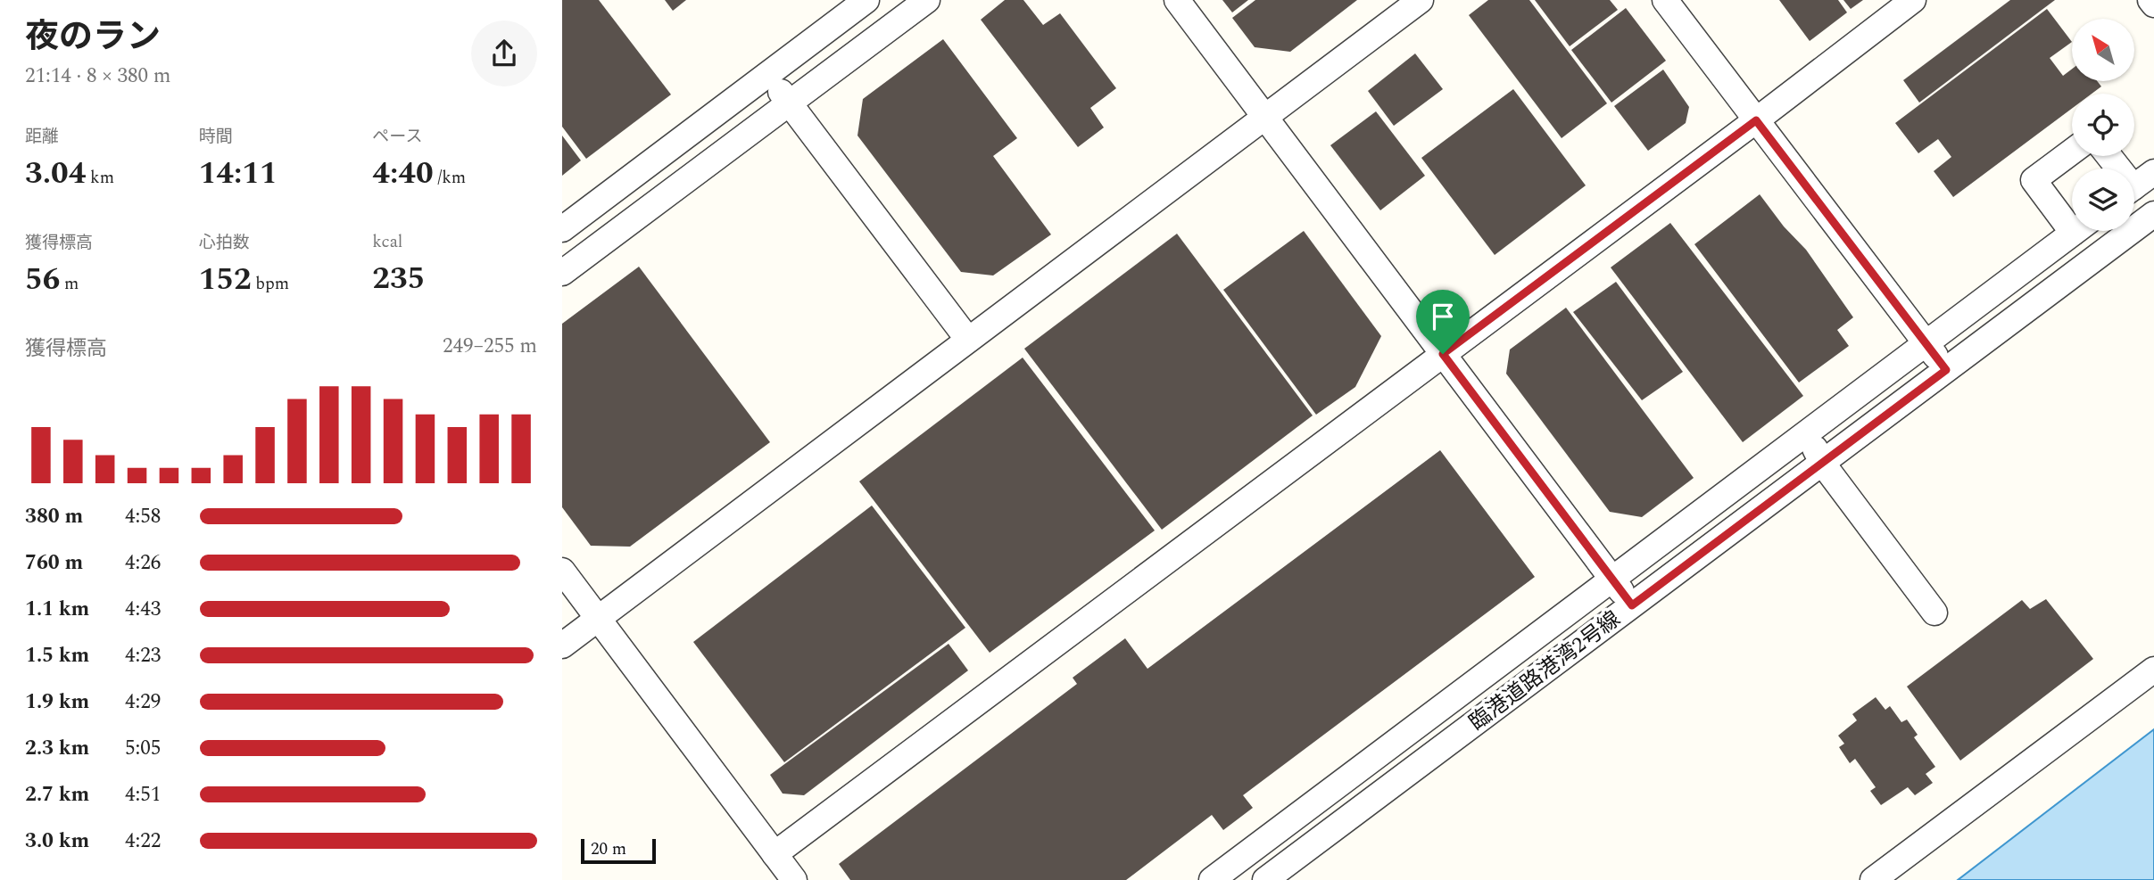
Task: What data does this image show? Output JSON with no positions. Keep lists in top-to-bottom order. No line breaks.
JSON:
{"streets":{"street":["臨港道路港湾2号線"]},"scale_bar":"20 m","north":"top left","page":{"heading":["夜のラン","21:14 · 8 × 380 m"],"stats":[["距離","3.04 km"],["時間","14:11"],["ペース","4:40 /km"],["獲得標高","56 m"],["心拍数","152 bpm"],["kcal","235"]],"chart":["獲得標高","249–255 m"],"list":[{"name":"380 m","note":"4:58"},{"name":"760 m","note":"4:26"},{"name":"1.1 km","note":"4:43"},{"name":"1.5 km","note":"4:23"},{"name":"1.9 km","note":"4:29"},{"name":"2.3 km","note":"5:05"},{"name":"2.7 km","note":"4:51"},{"name":"3.0 km","note":"4:22"}],"scale":"20 m"}}
